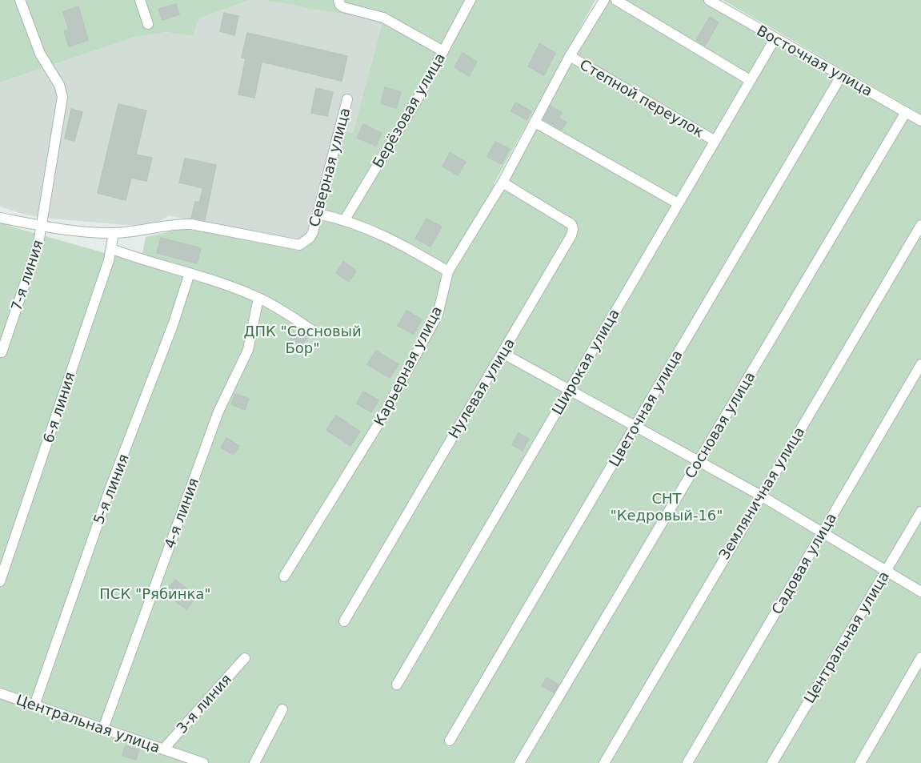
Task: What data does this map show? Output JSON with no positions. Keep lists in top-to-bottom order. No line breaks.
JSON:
{"streets":{"street":["Восточная улица","Степной переулок","Берёзовая улица","Северная улица","7-я линия","Широкая улица","Карьерная улица","Нулевая улица","6-я линия","Цветочная улица","Сосновая улица","5-я линия","Земляничная улица","4-я линия","Садовая улица","Центральная улица","3-я линия"]},"crossings":[["Восточная улица","Широкая улица"],["Восточная улица","Цветочная улица"],["Восточная улица","Сосновая улица"],["Степной переулок","Широкая улица"],["Степной переулок","Карьерная улица"],["Северная улица","6-я линия"],["Карьерная улица","Нулевая улица"],["5-я линия","Центральная улица"],["4-я линия","Центральная улица"],["Центральная улица","3-я линия"]],"parks":["ДПК \"Сосновый Бор\"","СНТ \"Кедровый-16\"","ПСК \"Рябинка\""]}
